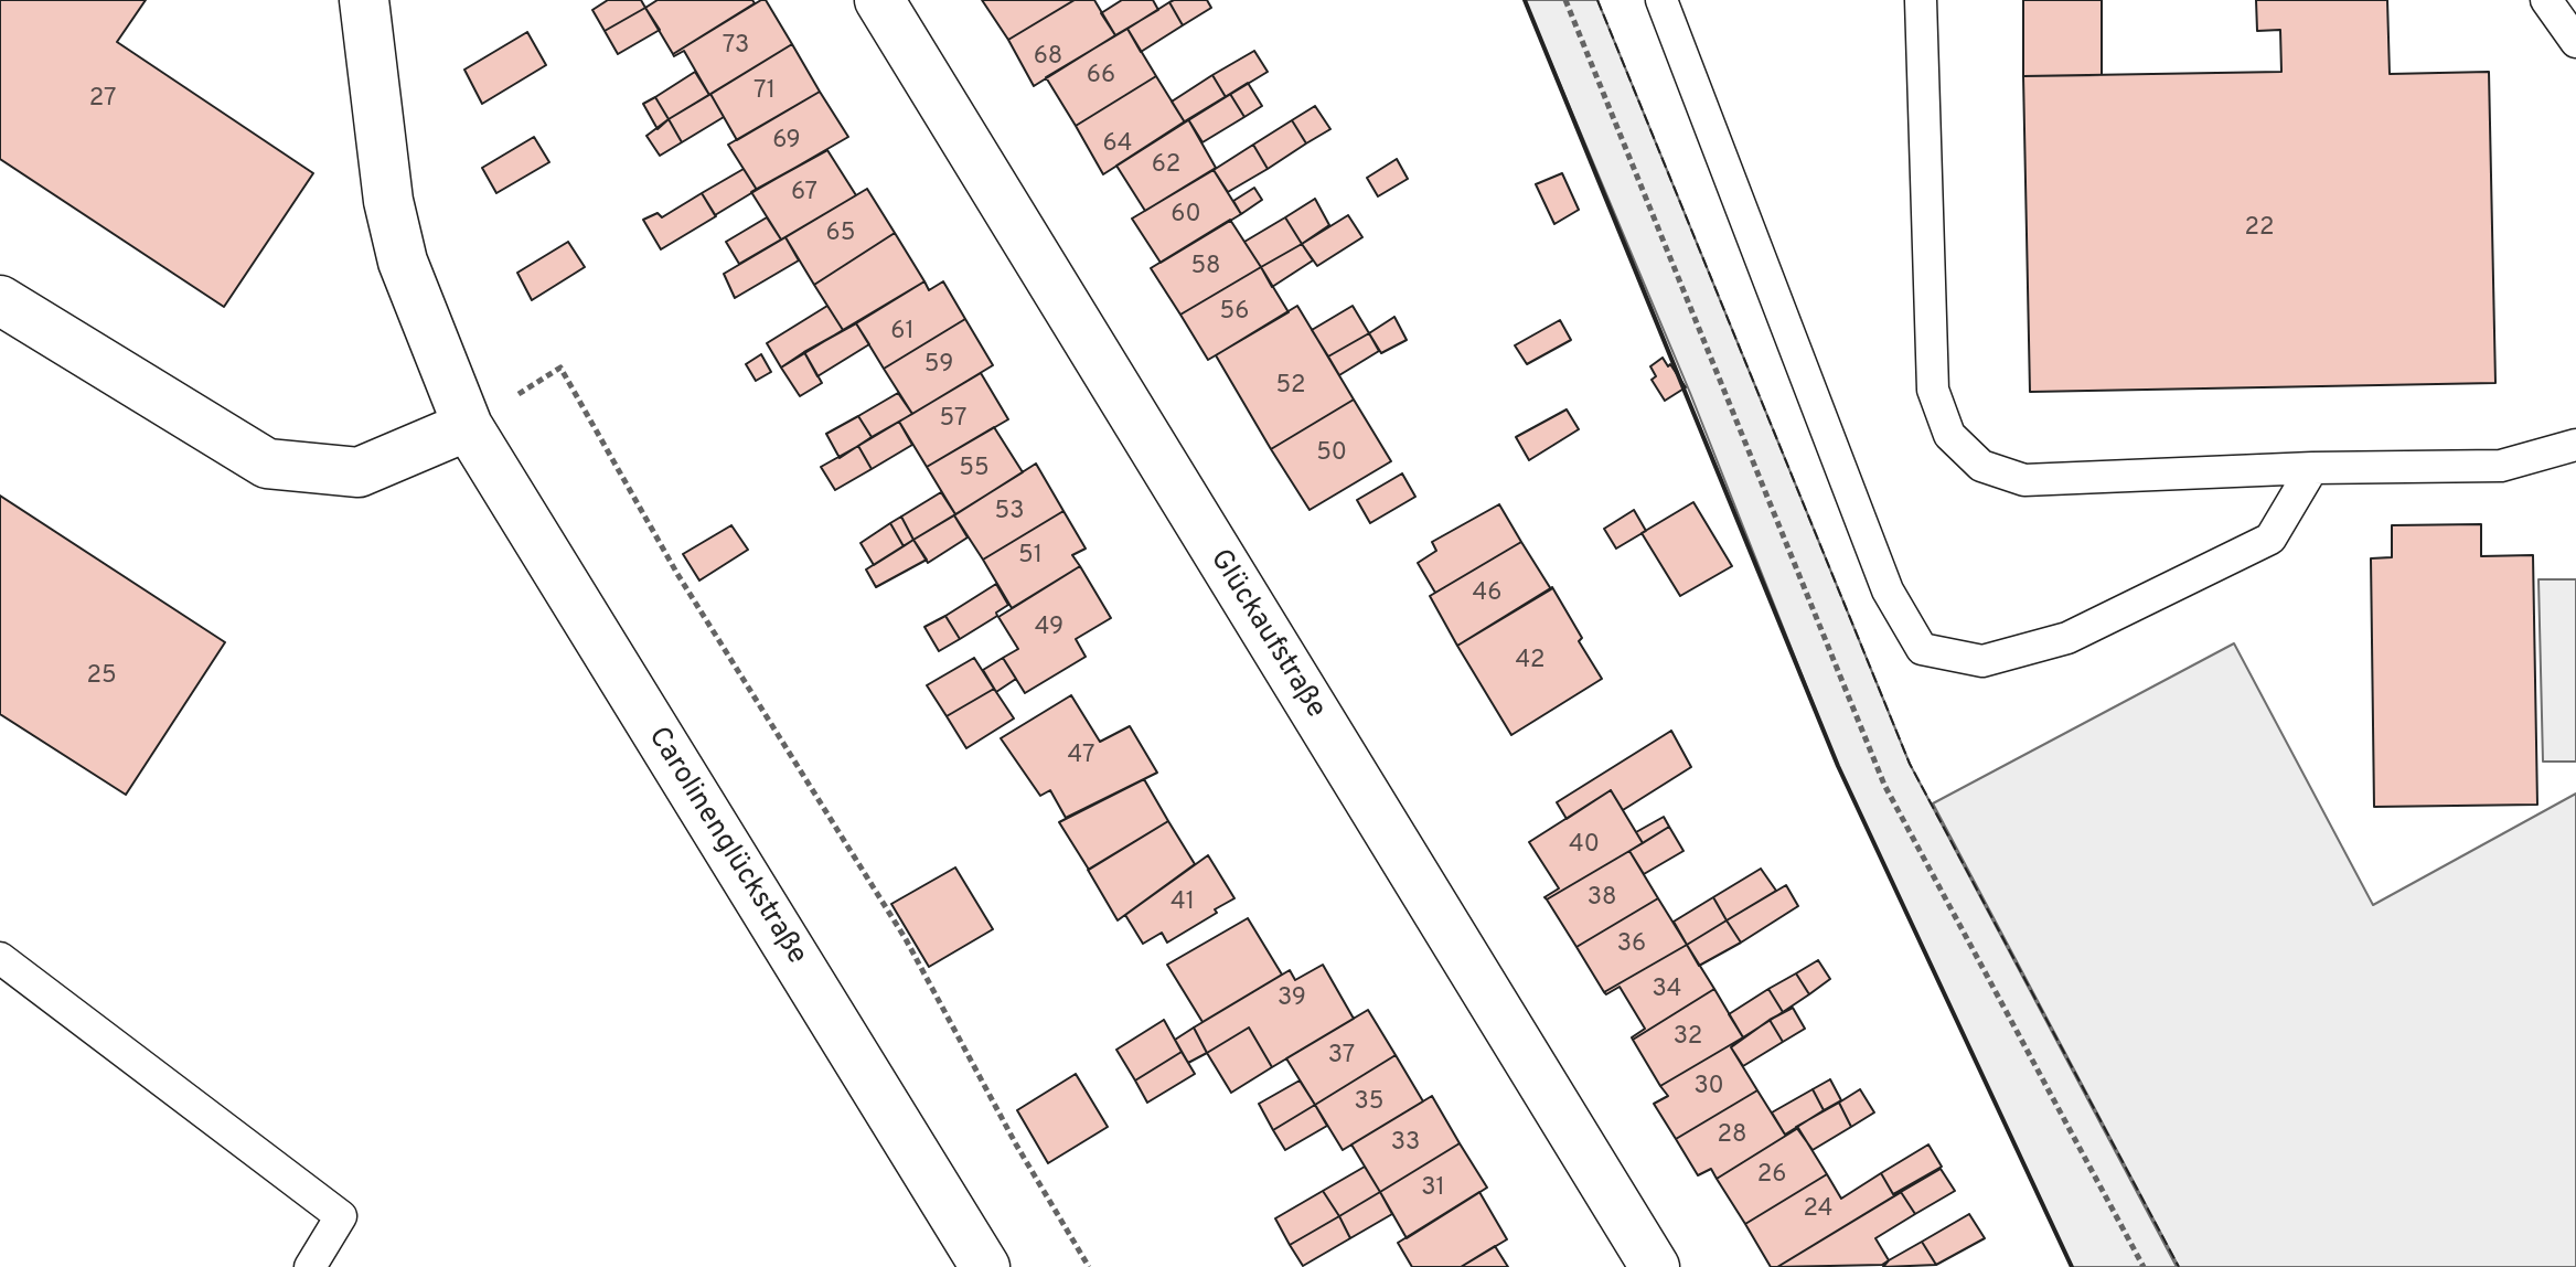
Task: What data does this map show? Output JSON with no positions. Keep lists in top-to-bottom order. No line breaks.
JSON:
{"streets":{"street":["Glückaufstraße","Carolinenglückstraße"]},"house_numbers":["73","68","66","71","27","69","64","62","67","60","22","65","58","56","61","59","52","57","50","55","53","51","46","49","42","25","47","40","38","41","36","34","39","32","37","30","35","28","33","26","31","24"]}
